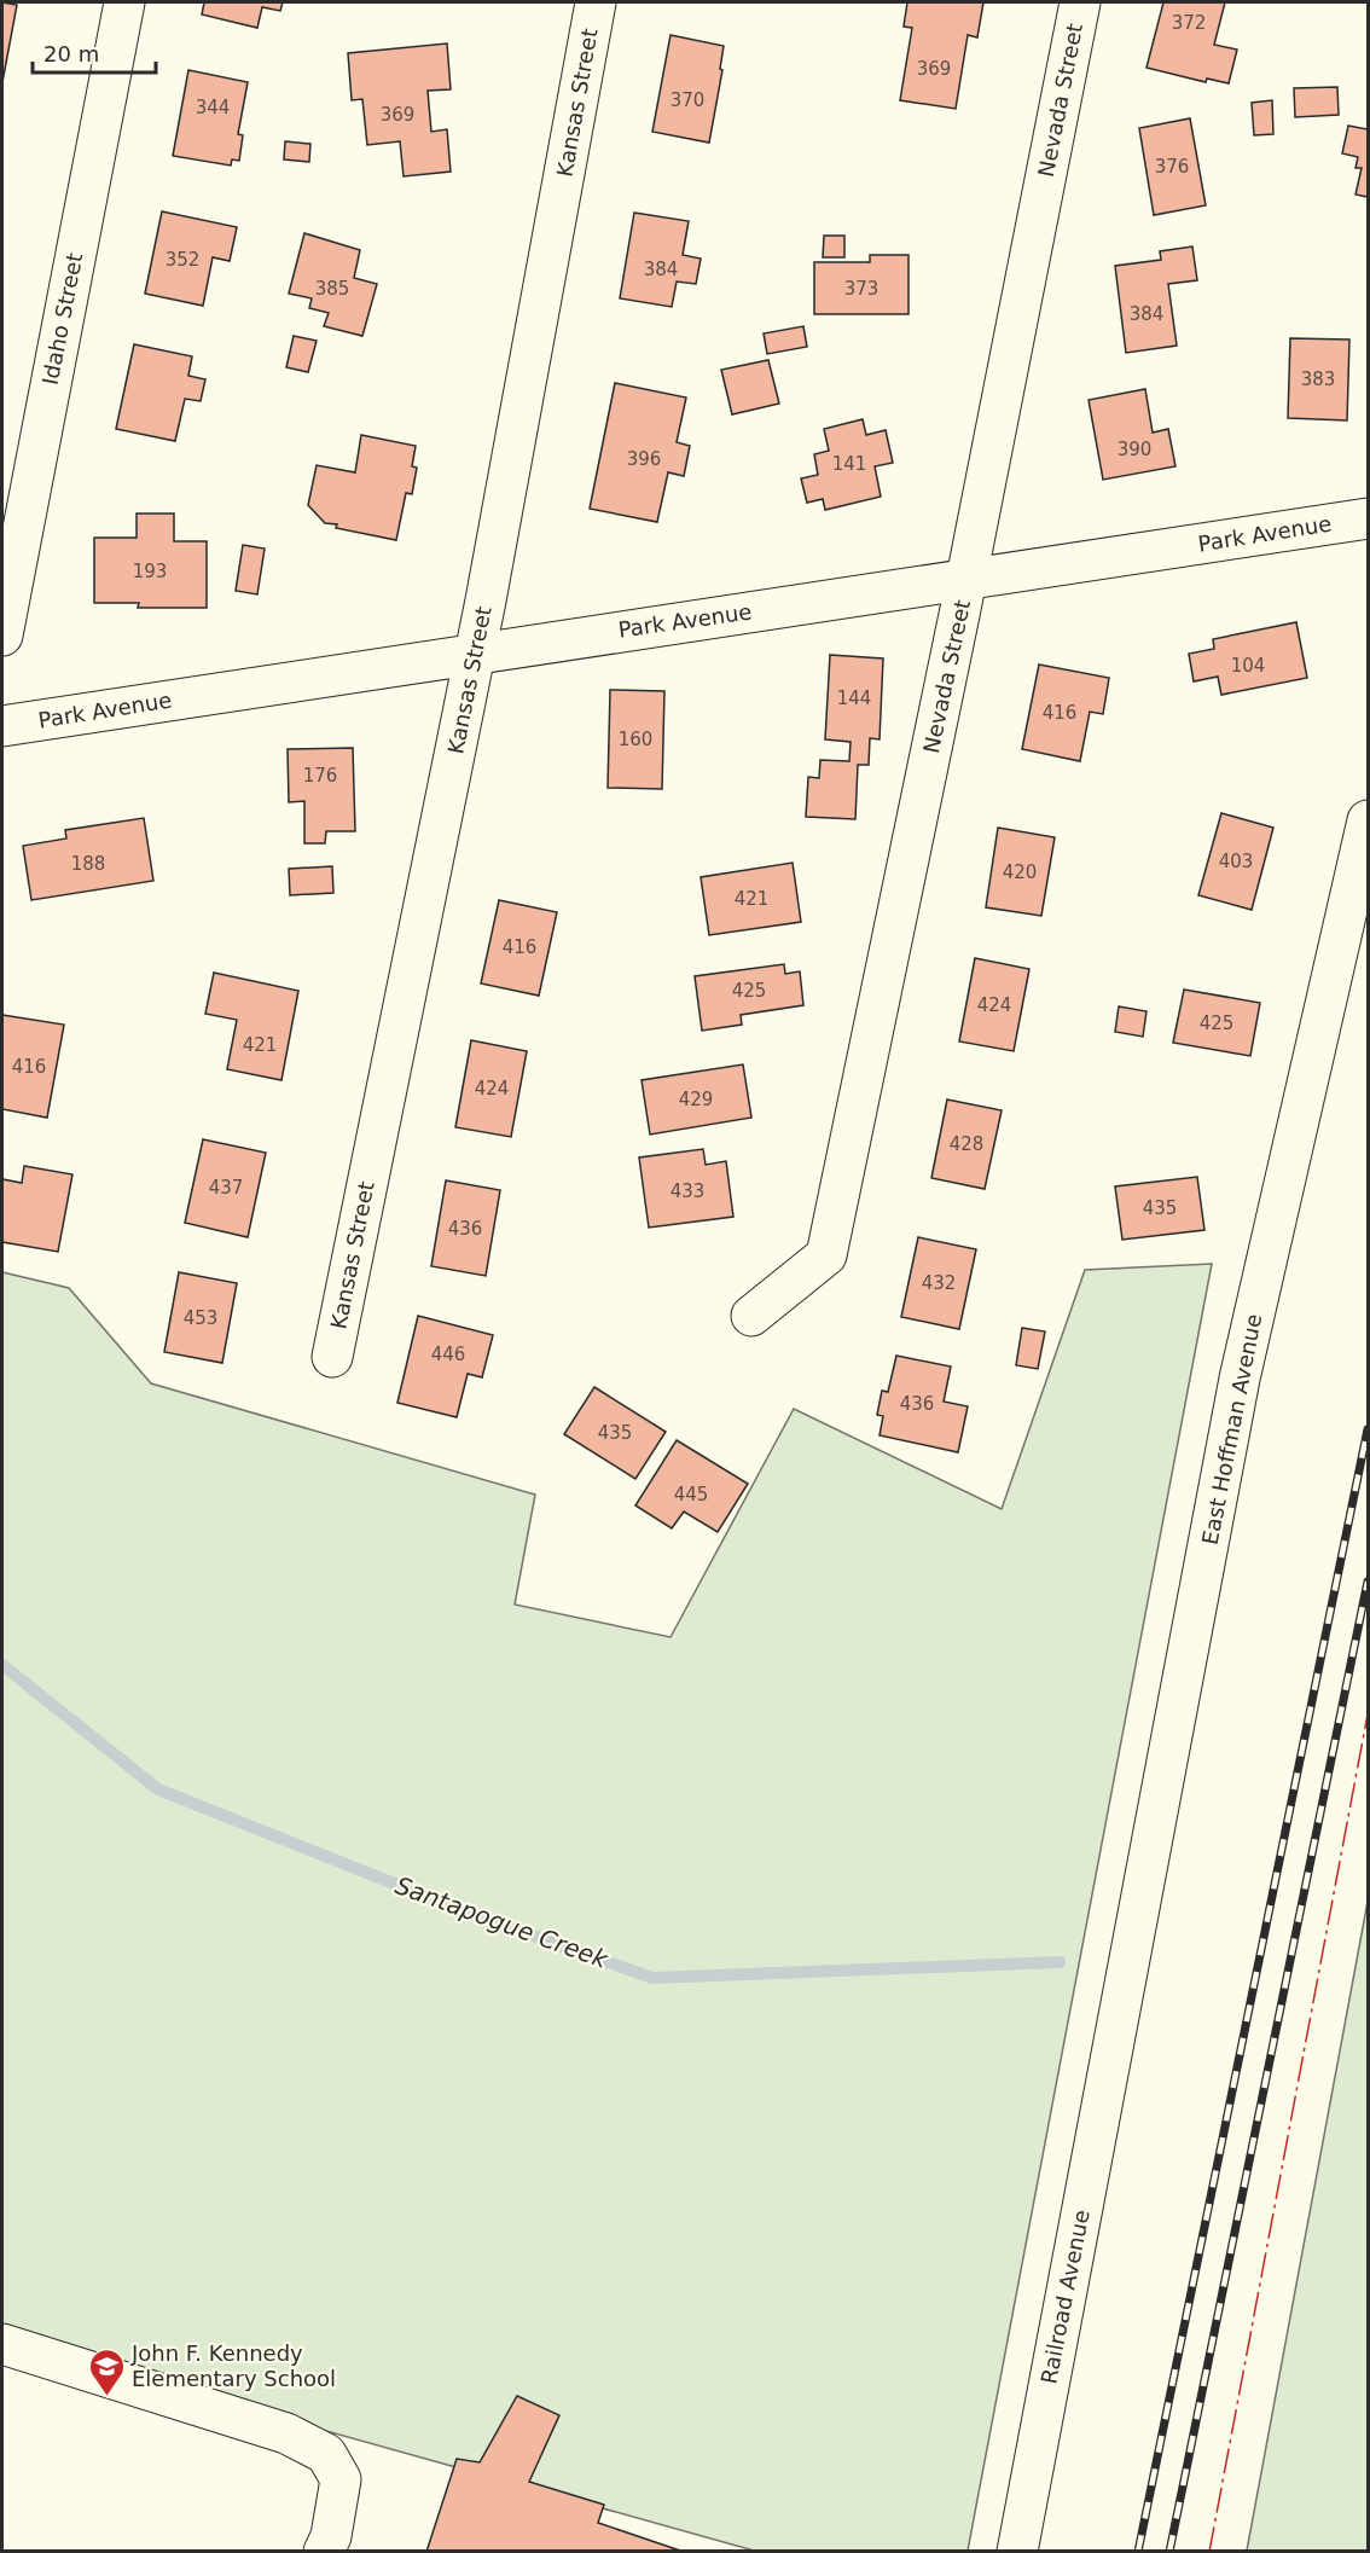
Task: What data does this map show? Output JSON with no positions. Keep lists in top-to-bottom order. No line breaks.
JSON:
{"streets":{"street":["Nevada Street","Kansas Street","Idaho Street","Park Avenue","East Hoffman Avenue","Railroad Avenue"]},"crossings":[["Nevada Street","Park Avenue"],["Kansas Street","Park Avenue"],["East Hoffman Avenue","Railroad Avenue"]],"water":["Santapogue Creek"],"places":{"school or university":["John F. Kennedy Elementary School"]},"house_numbers":["372","369","370","344","369","376","352","384","385","373","384","383","390","396","141","193","104","144","416","160","176","403","188","420","421","416","425","424","425","421","416","424","429","428","437","433","435","436","432","453","446","436","435","445"],"scale_bar":"20 m"}
